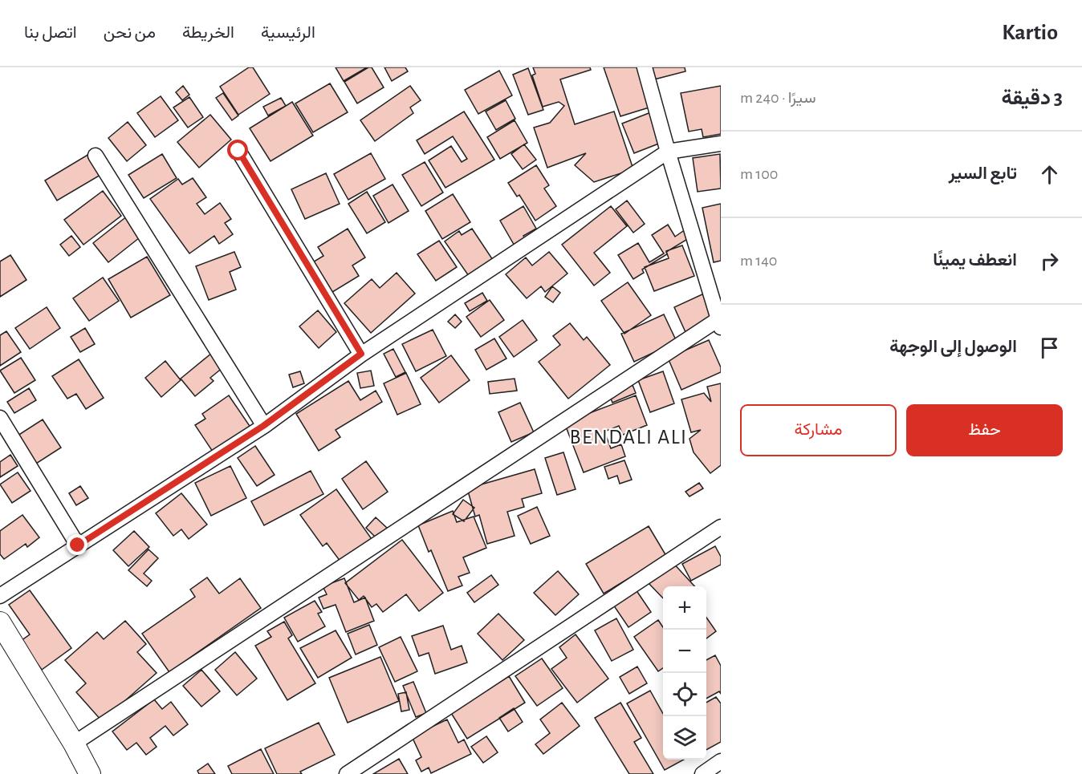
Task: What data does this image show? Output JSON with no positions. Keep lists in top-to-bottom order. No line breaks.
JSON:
{"districts":["BENDALI ALI"],"page":{"header":"Kartio","nav":["الرئيسية","الخريطة","من نحن","اتصل بنا"],"heading":["3 دقيقة","سيرًا · 240 m"],"list":[["تابع السير","100 m"],["انعطف يمينًا","140 m"],"الوصول إلى الوجهة"],"buttons":["حفظ","مشاركة"],"map_buttons":["+","−"]}}
